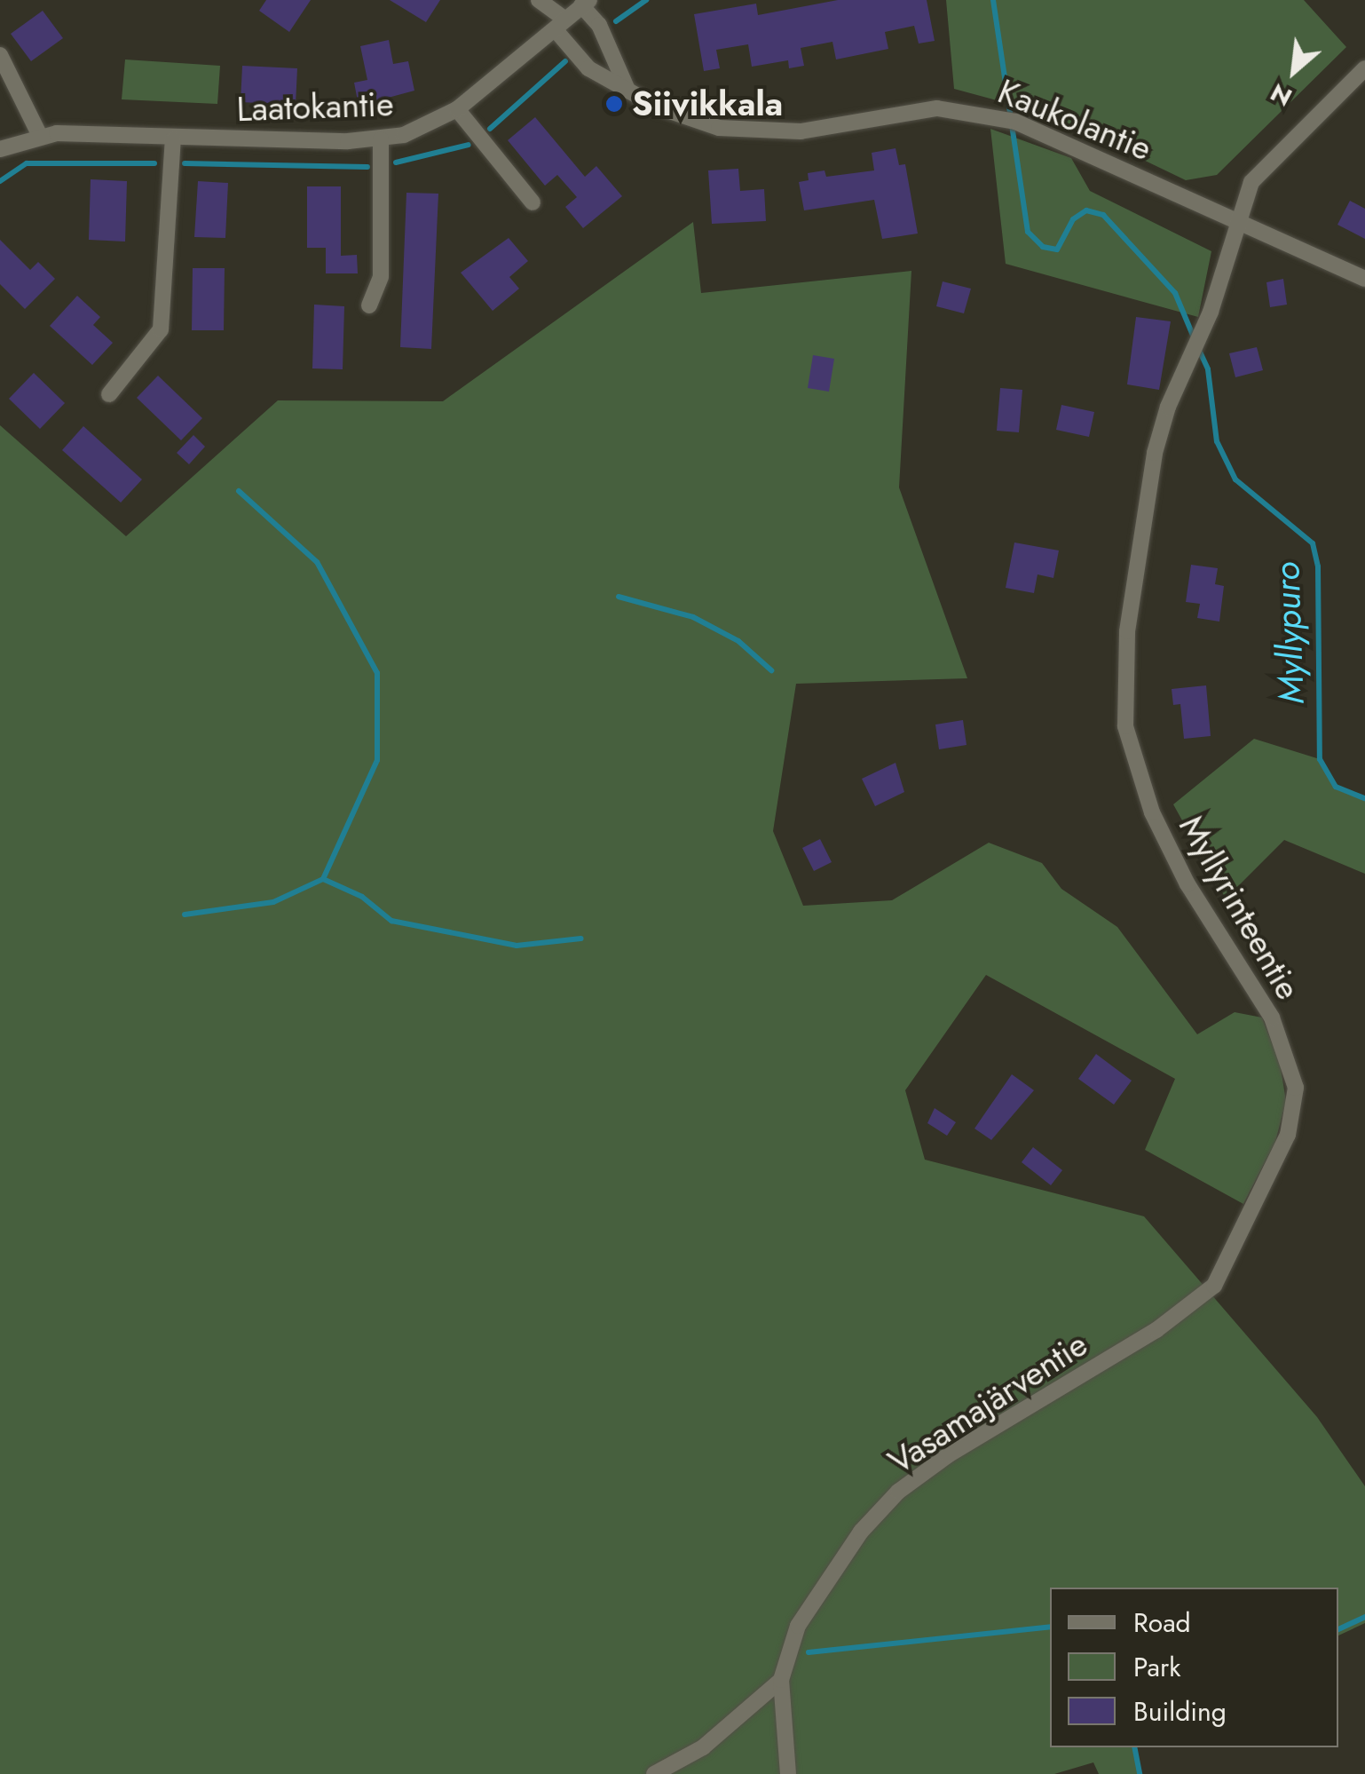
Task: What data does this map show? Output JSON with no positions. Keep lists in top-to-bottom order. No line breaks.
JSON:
{"streets":{"street":["Laatokantie","Kaukolantie","Myllyrinteentie","Vasamajärventie"]},"crossings":[["Laatokantie","Kaukolantie"],["Kaukolantie","Myllyrinteentie"],["Myllyrinteentie","Vasamajärventie"]],"water":["Myllypuro"],"places":["Siivikkala"],"legend":["Road","Park","Building"],"north":"bottom left"}
